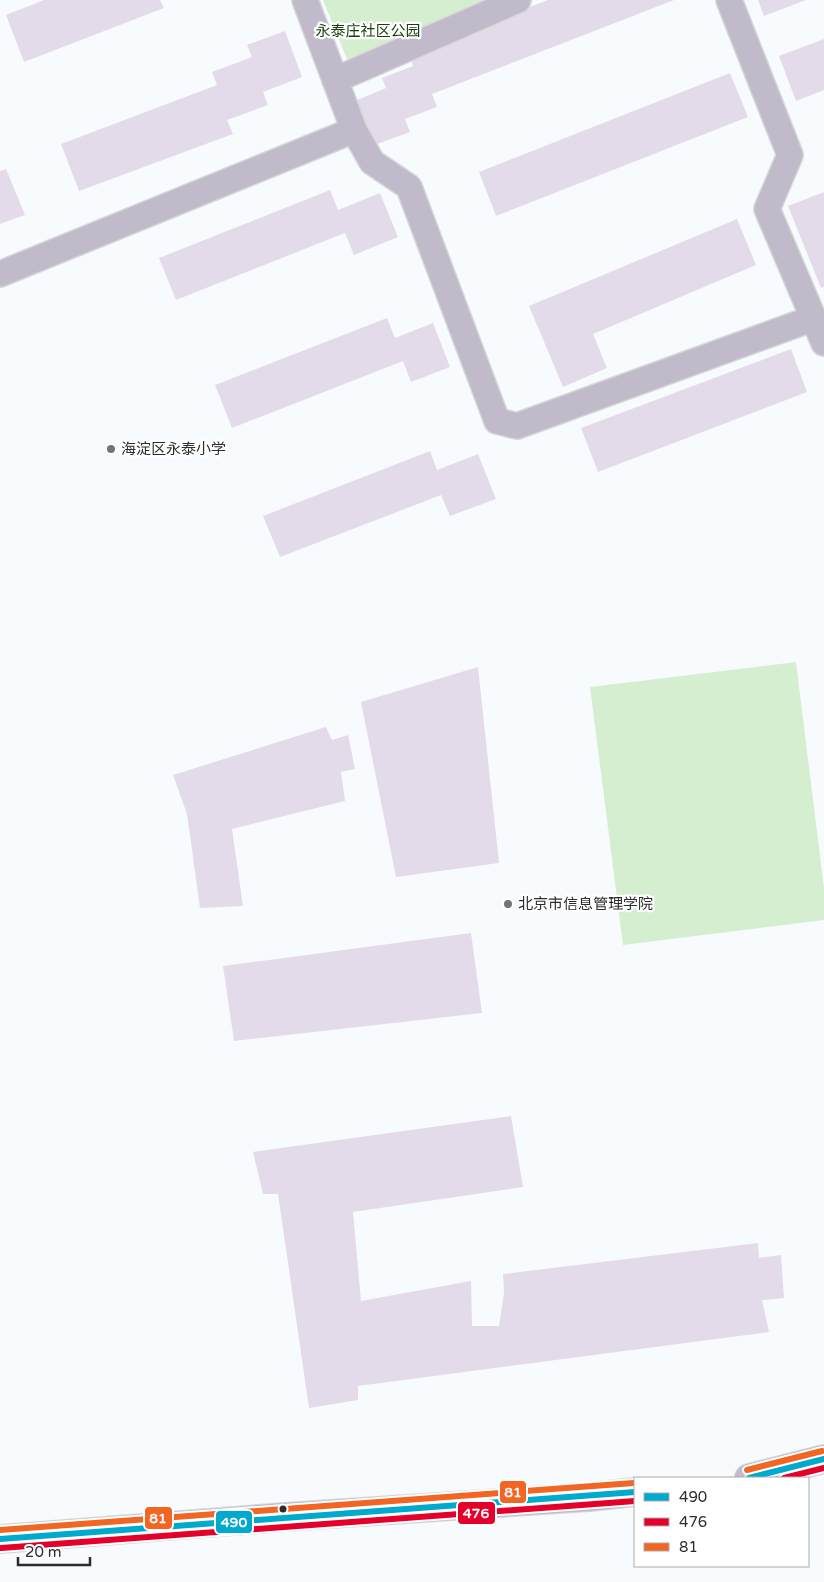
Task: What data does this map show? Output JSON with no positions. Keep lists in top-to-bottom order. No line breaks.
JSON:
{"parks":["永泰庄社区公园"],"places":["海淀区永泰小学","北京市信息管理学院"],"lines":["transit line 81","transit line 490","transit line 476"],"legend":["490","476","81"],"scale_bar":"20 m"}
